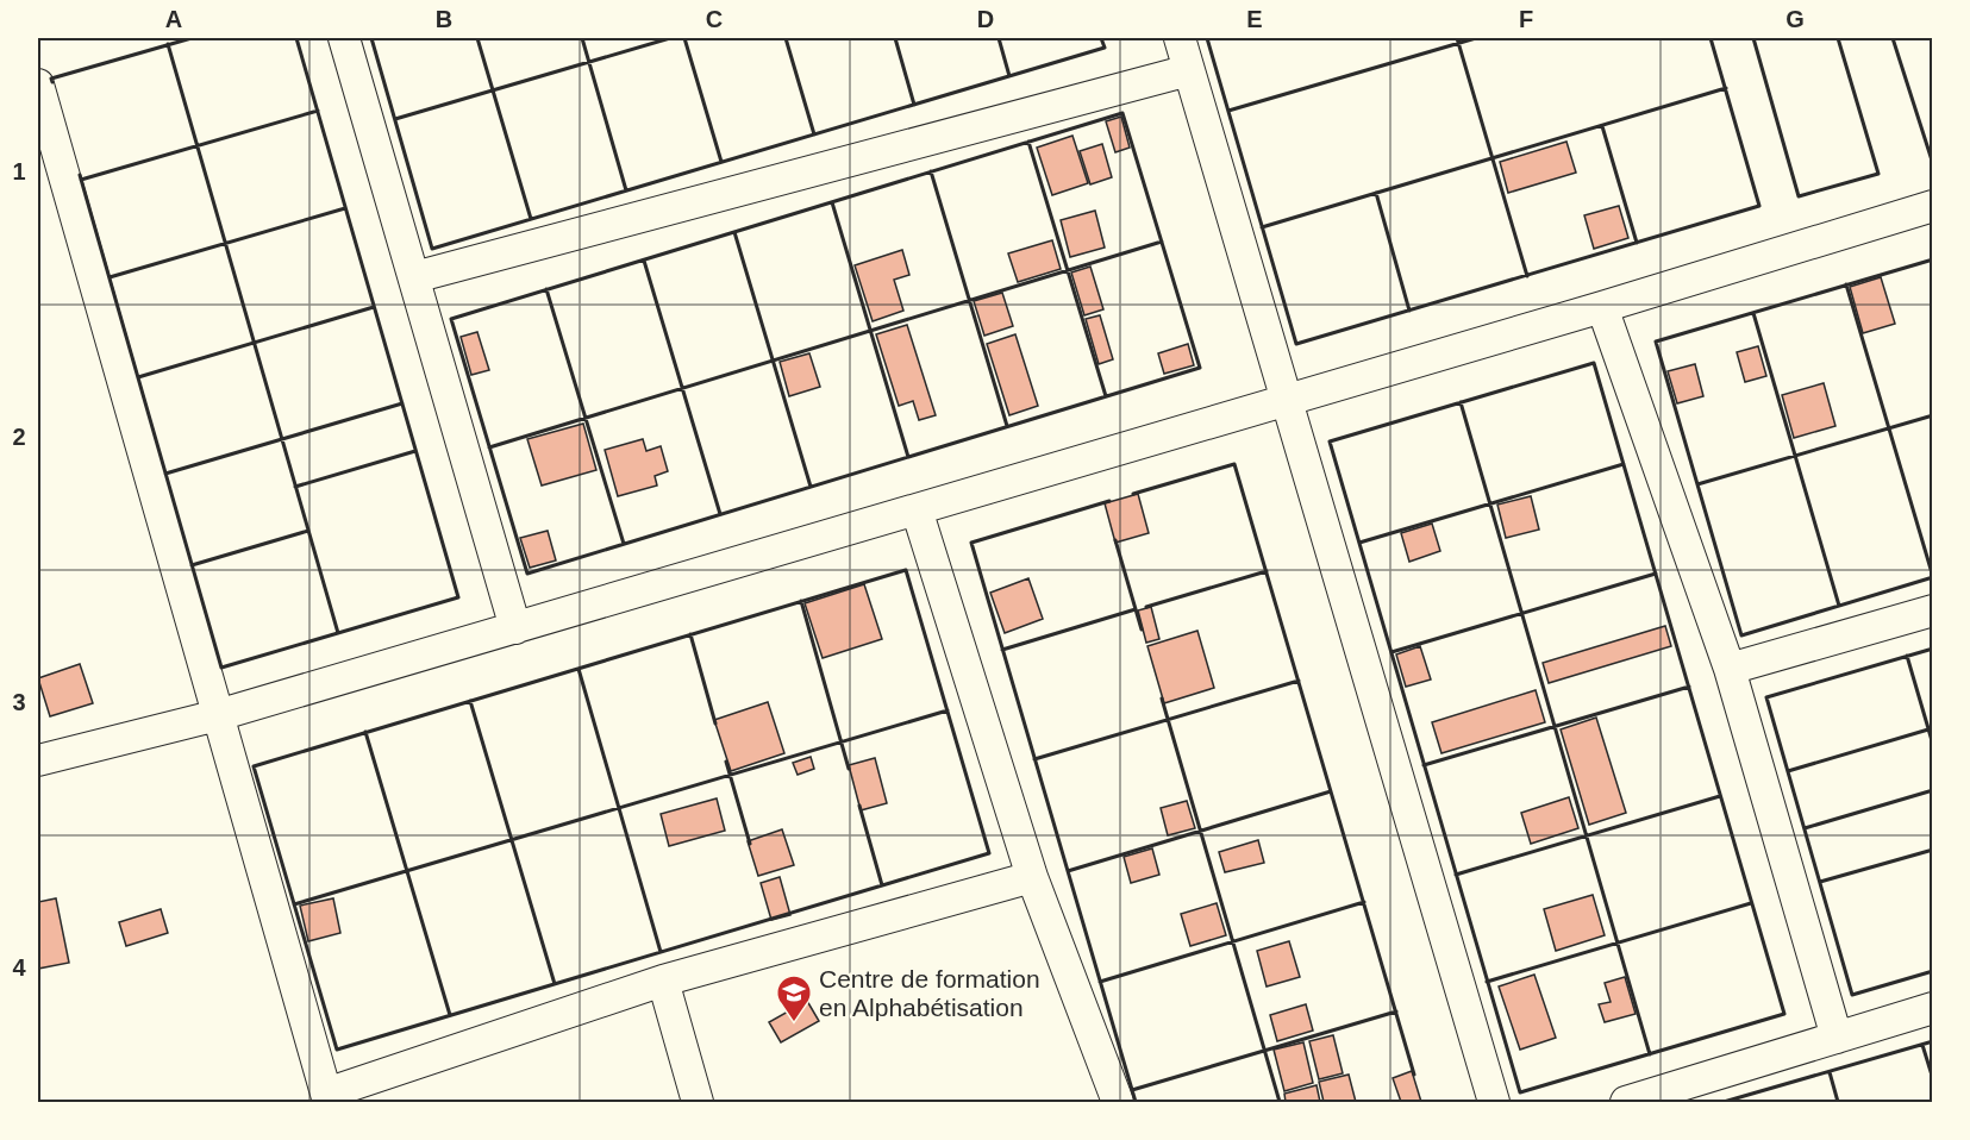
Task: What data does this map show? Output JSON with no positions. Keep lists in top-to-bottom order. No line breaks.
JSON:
{"places":{"school or university":["Centre de formation en Alphabétisation"]},"grid":{"columns":["A","B","C","D","E","F","G"],"rows":["1","2","3","4"]}}
